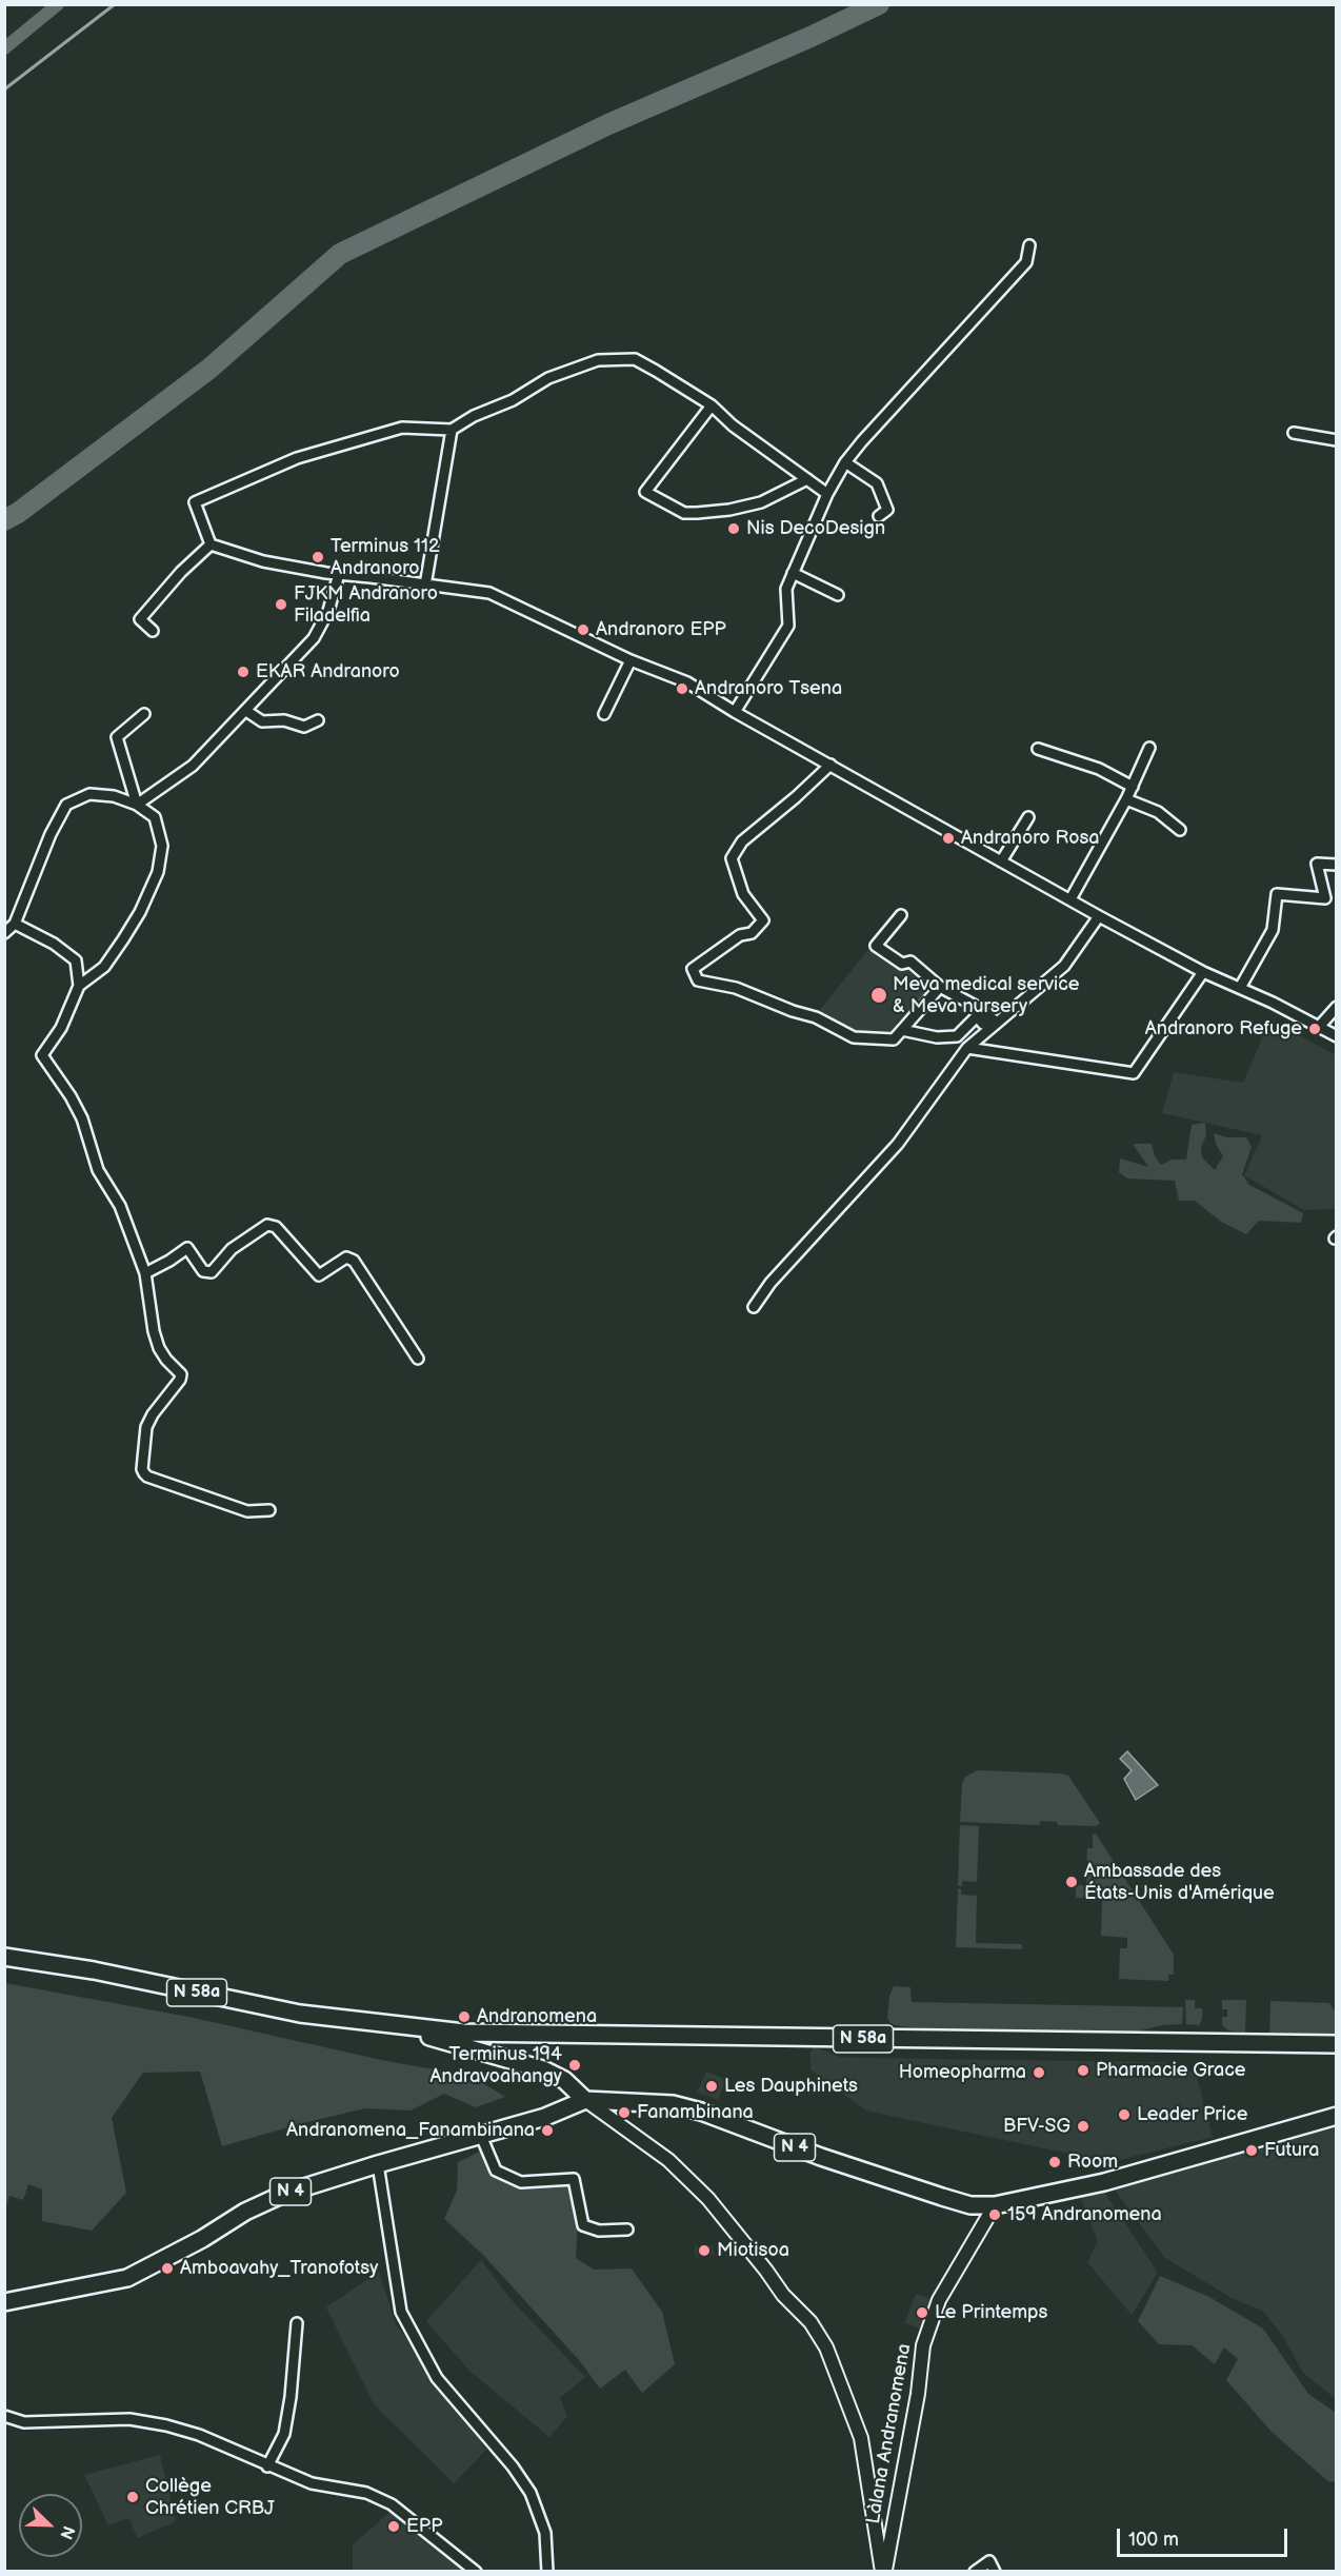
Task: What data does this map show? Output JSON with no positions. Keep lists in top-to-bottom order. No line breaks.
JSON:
{"streets":{"main road":["N 58a","N 4"],"street":["Làlana Andranomena"]},"crossings":[["N 4","Làlana Andranomena"]],"places":["Nis DecoDesign","Terminus 112 Andranoro","FJKM Andranoro Filadelfia","Andranoro EPP","EKAR Andranoro","Andranoro Tsena","Andranoro Rosa","Meva medical service & Meva nursery","Andranoro Refuge","Ambassade des États-Unis d'Amérique","Andranomena","Terminus 194 Andravoahangy","Pharmacie Grace","Homeopharma","Les Dauphinets","Fanambinana","Leader Price","BFV-SG","Andranomena_Fanambinana","Futura","Room","159 Andranomena","Miotisoa","Amboavahy_Tranofotsy","Le Printemps","Collège Chrétien CRBJ","EPP"],"scale_bar":"100 m","north":"bottom right"}
